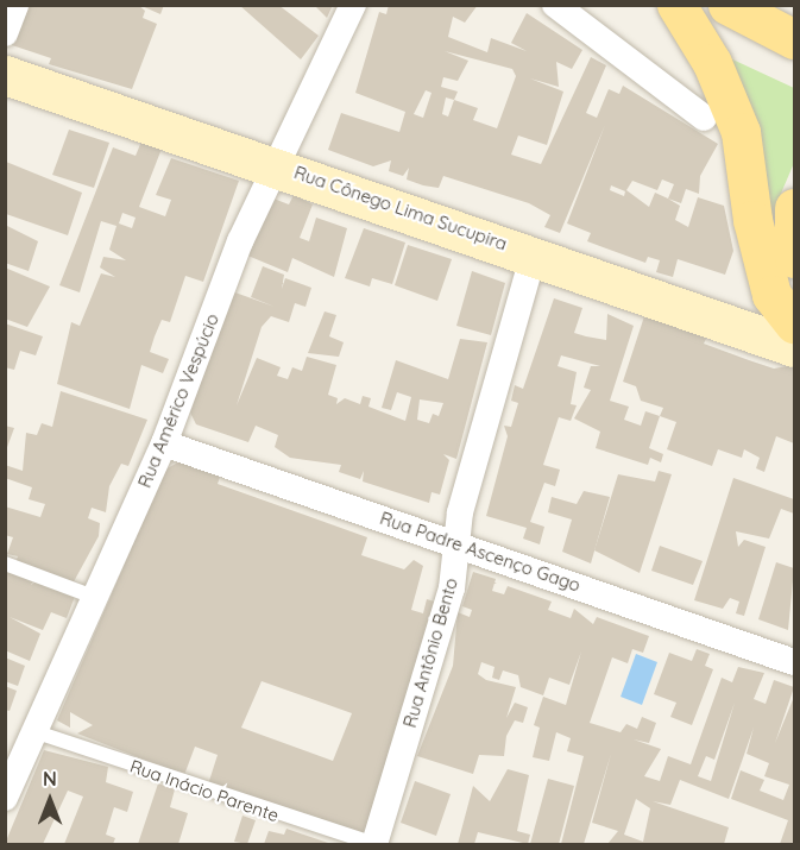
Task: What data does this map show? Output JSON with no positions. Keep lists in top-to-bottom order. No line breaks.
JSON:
{"streets":{"street":["Rua Cônego Lima Sucupira","Rua Américo Vespúcio","Rua Padre Ascenço Gago","Rua Antônio Bento"],"lane":["Rua Inácio Parente"]},"crossings":[["Rua Cônego Lima Sucupira","Rua Américo Vespúcio"],["Rua Cônego Lima Sucupira","Rua Antônio Bento"],["Rua Américo Vespúcio","Rua Padre Ascenço Gago"],["Rua Américo Vespúcio","Rua Inácio Parente"],["Rua Padre Ascenço Gago","Rua Antônio Bento"],["Rua Antônio Bento","Rua Inácio Parente"]],"north":"top"}
